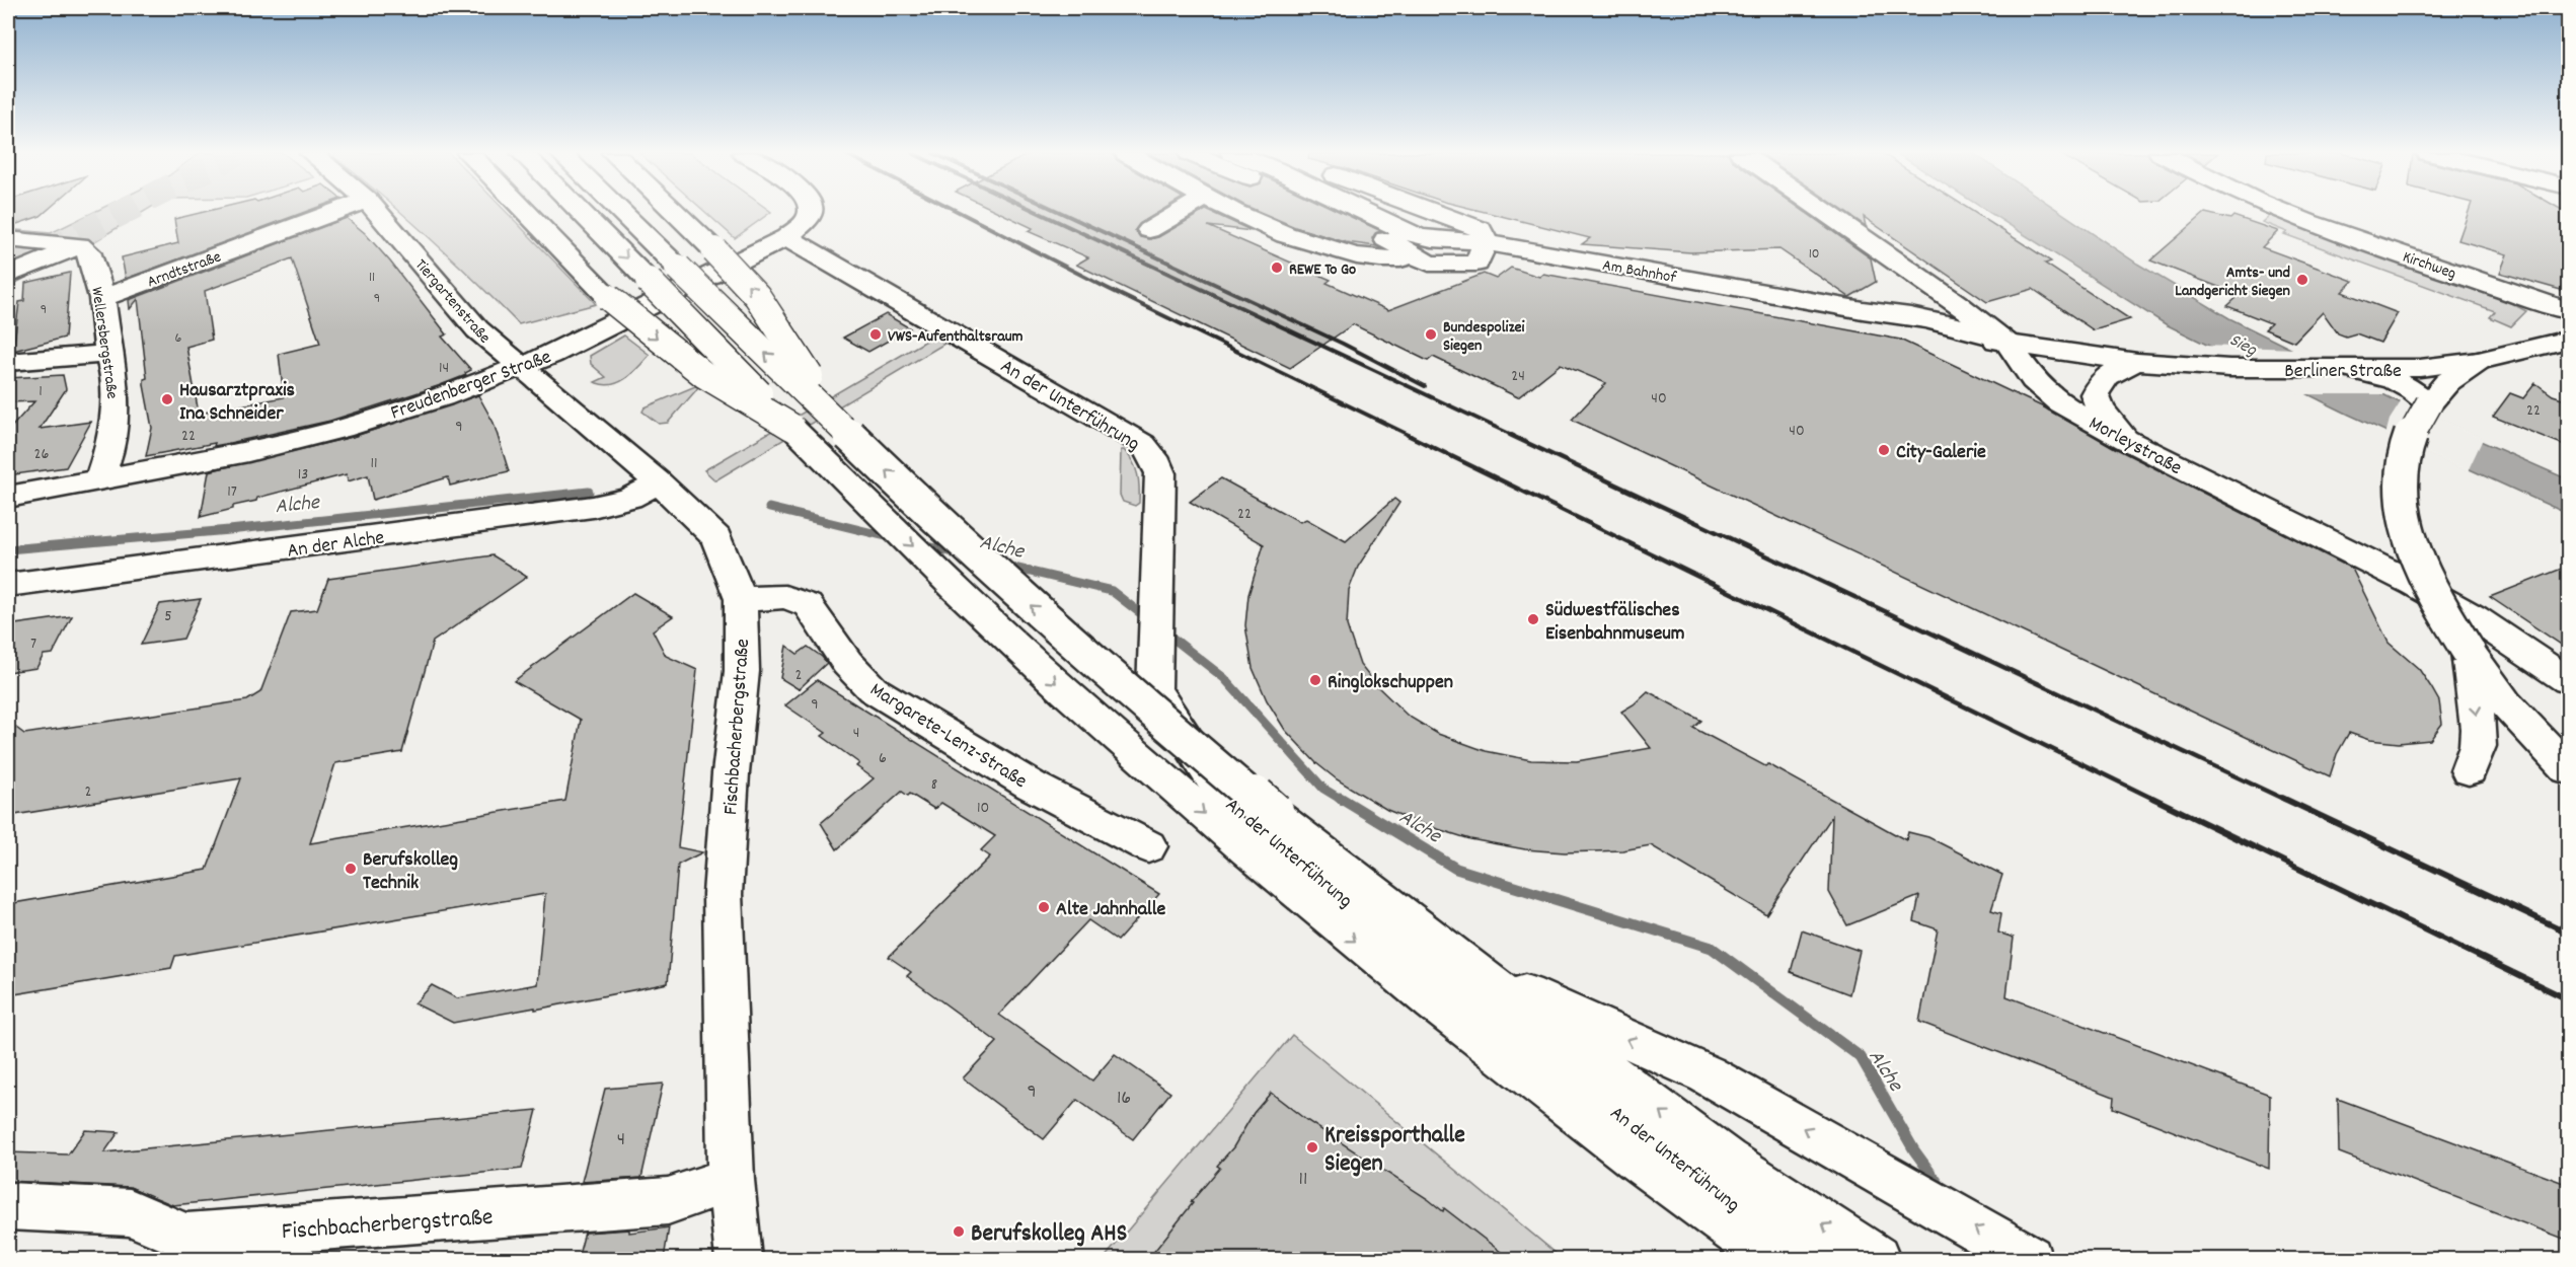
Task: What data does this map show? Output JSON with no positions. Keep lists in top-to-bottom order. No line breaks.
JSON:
{"streets":{"main road":["Kirchweg","Arndtstraße","Am Bahnhof","Tiergartenstraße","Wellersbergstraße","Berliner Straße","Freudenberger Straße","An der Unterführung","Morleystraße","An der Alche","Fischbacherbergstraße","Margarete-Lenz-Straße"]},"crossings":[["Arndtstraße","Wellersbergstraße"],["Am Bahnhof","Berliner Straße"],["Am Bahnhof","Morleystraße"],["Tiergartenstraße","Freudenberger Straße"],["Tiergartenstraße","Fischbacherbergstraße"],["Wellersbergstraße","Freudenberger Straße"],["Berliner Straße","Morleystraße"],["Freudenberger Straße","An der Unterführung"],["Freudenberger Straße","Fischbacherbergstraße"],["An der Alche","Fischbacherbergstraße"],["Fischbacherbergstraße","Margarete-Lenz-Straße"]],"water":["Sieg","Alche"],"places":["REWE To Go","Amts- und Landgericht Siegen","VWS-Aufenthaltsraum","Bundespolizei Siegen","Hausarztpraxis Ina Schneider","City-Galerie","Südwestfälisches Eisenbahnmuseum","Ringlokschuppen","Berufskolleg Technik","Alte Jahnhalle","Kreissporthalle Siegen","Berufskolleg AHS"],"house_numbers":["10","11","9","9","6","14","24","1","40","22","9","40","22","26","11","13","17","22","5","7","2","9","4","6","8","2","10","9","16","4","11"]}
